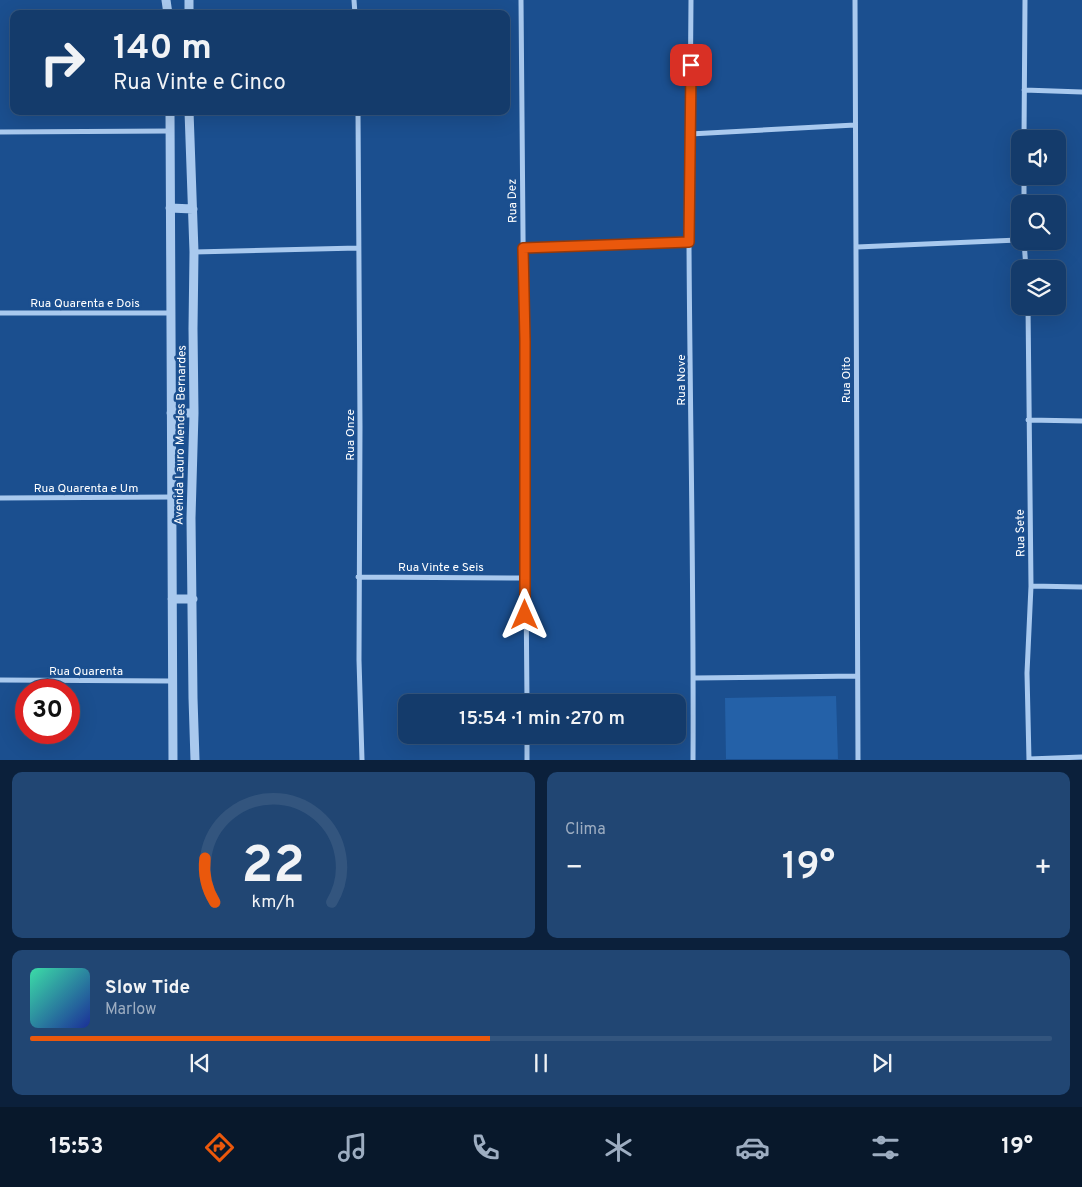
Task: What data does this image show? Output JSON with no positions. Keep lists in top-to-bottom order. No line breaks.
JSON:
{"streets":{"street":["Rua Dez","Rua Quarenta e Dois","Rua Nove","Rua Oito","Avenida Lauro Mendes Bernardes","Rua Onze","Rua Quarenta e Um","Rua Sete","Rua Vinte e Seis","Rua Quarenta"]},"crossings":[["Rua Dez","Rua Vinte e Seis"],["Rua Quarenta e Dois","Avenida Lauro Mendes Bernardes"],["Avenida Lauro Mendes Bernardes","Rua Quarenta e Um"],["Avenida Lauro Mendes Bernardes","Rua Quarenta"],["Rua Onze","Rua Vinte e Seis"]],"page":{"turn":["140 m","Rua Vinte e Cinco"],"limit":"30","trip":"15:54 · 1 min · 270 m","tile":"Clima","heat":["−","19°","+"],"song":["Slow Tide","Marlow"],"tabs":["15:53","19°"],"gauge":["22","km/h"]}}
